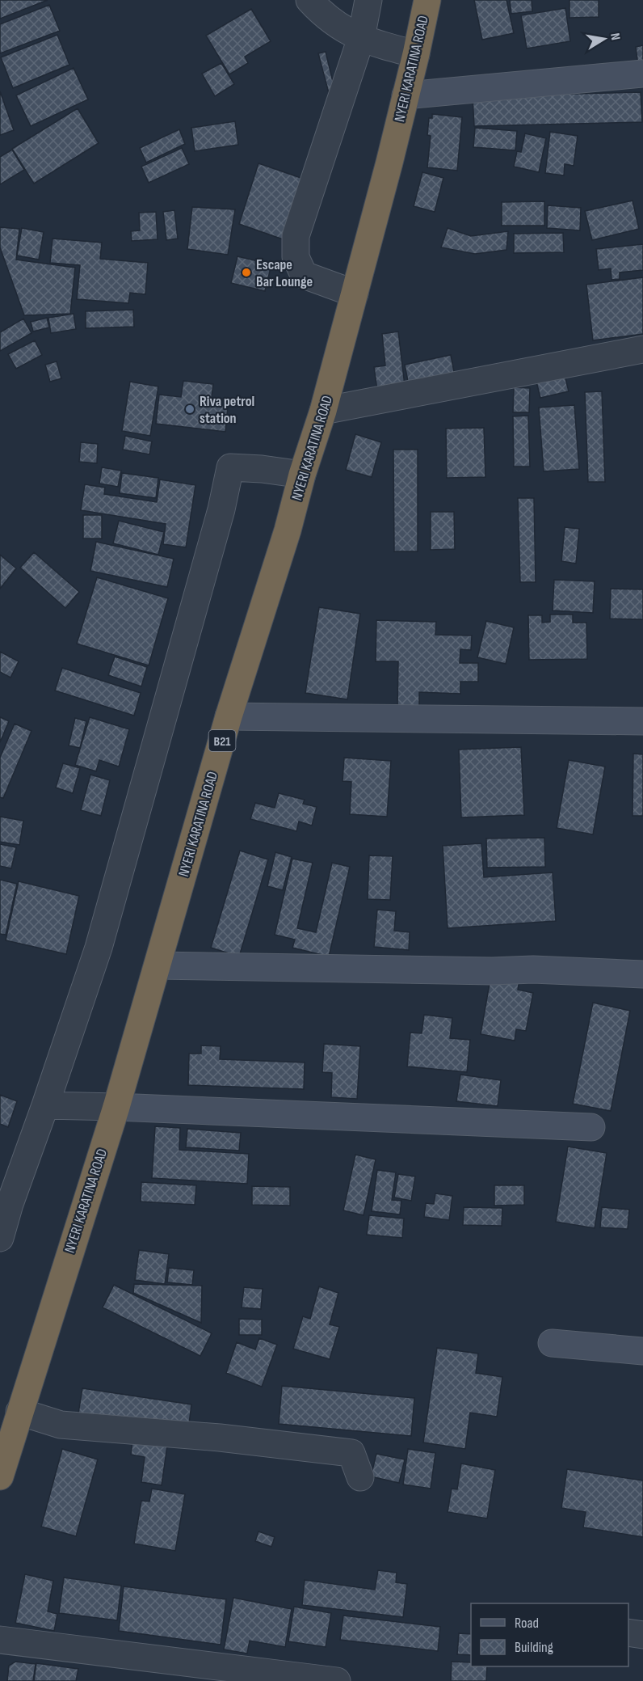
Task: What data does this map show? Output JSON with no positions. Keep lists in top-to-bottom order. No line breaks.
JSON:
{"streets":{"highway":["NYERI KARATINA ROAD","B21"]},"places":["Escape Bar Lounge","Riva petrol station"],"legend":["Road","Building"],"north":"right"}
